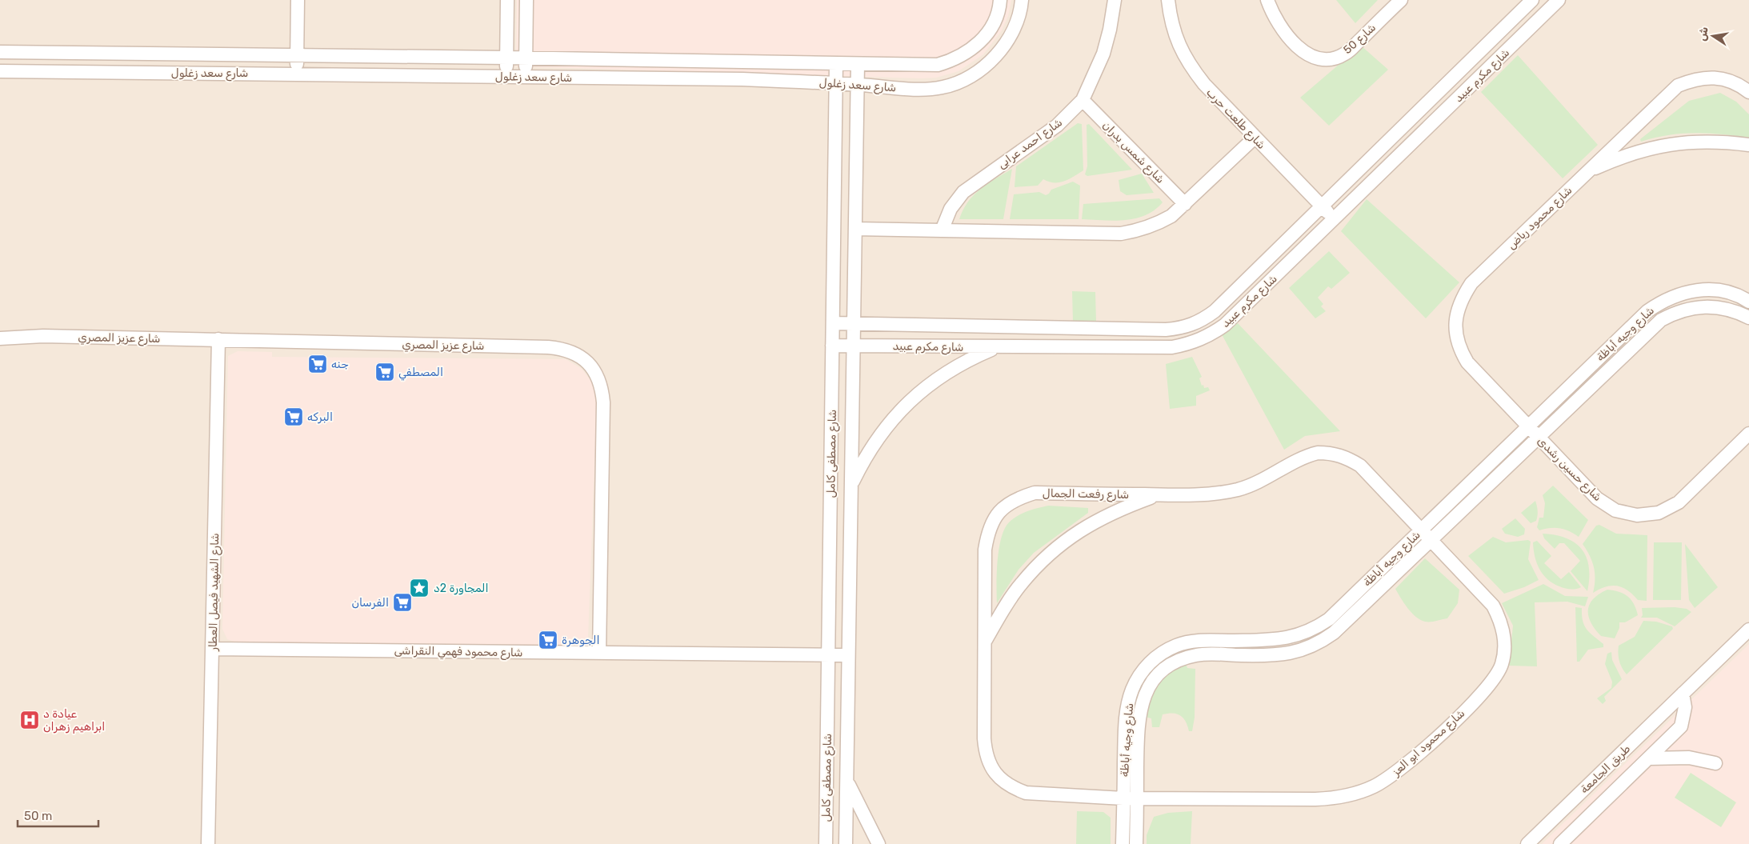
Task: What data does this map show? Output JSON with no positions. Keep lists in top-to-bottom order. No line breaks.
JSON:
{"streets":{"street":["شارع 50","شارع سعد زغلول","شارع مكرم عبيد","شارع طلعت حرب","شارع احمد عرابى","شارع شمس بدران","شارع محمود رياض","شارع وجيه أباظة","شارع عزيز المصري","شارع مصطفى كامل","شارع حسين رشدى","شارع رفعت الجمال","شارع الشهيد فيصل العطار","شارع محمود فهمي النقراشى","شارع محمود ابو العز","طريق الجامعة"]},"crossings":[["شارع سعد زغلول","شارع مصطفى كامل"],["شارع مكرم عبيد","شارع طلعت حرب"],["شارع مكرم عبيد","شارع مصطفى كامل"],["شارع احمد عرابى","شارع شمس بدران"],["شارع محمود رياض","شارع وجيه أباظة"],["شارع محمود رياض","شارع حسين رشدى"],["شارع وجيه أباظة","شارع حسين رشدى"],["شارع وجيه أباظة","شارع رفعت الجمال"],["شارع وجيه أباظة","شارع محمود ابو العز"],["شارع عزيز المصري","شارع الشهيد فيصل العطار"],["شارع عزيز المصري","شارع محمود فهمي النقراشى"],["شارع مصطفى كامل","شارع محمود فهمي النقراشى"],["شارع رفعت الجمال","شارع محمود ابو العز"],["شارع الشهيد فيصل العطار","شارع محمود فهمي النقراشى"]],"places":{"supermarket":["جنه","المصطفي","البركه","الفرسان","الجوهرة"],"place":["المجاورة 2د"],"hospital":["عيادة د ابراهيم زهران"]},"scale_bar":"50 m","north":"left"}
